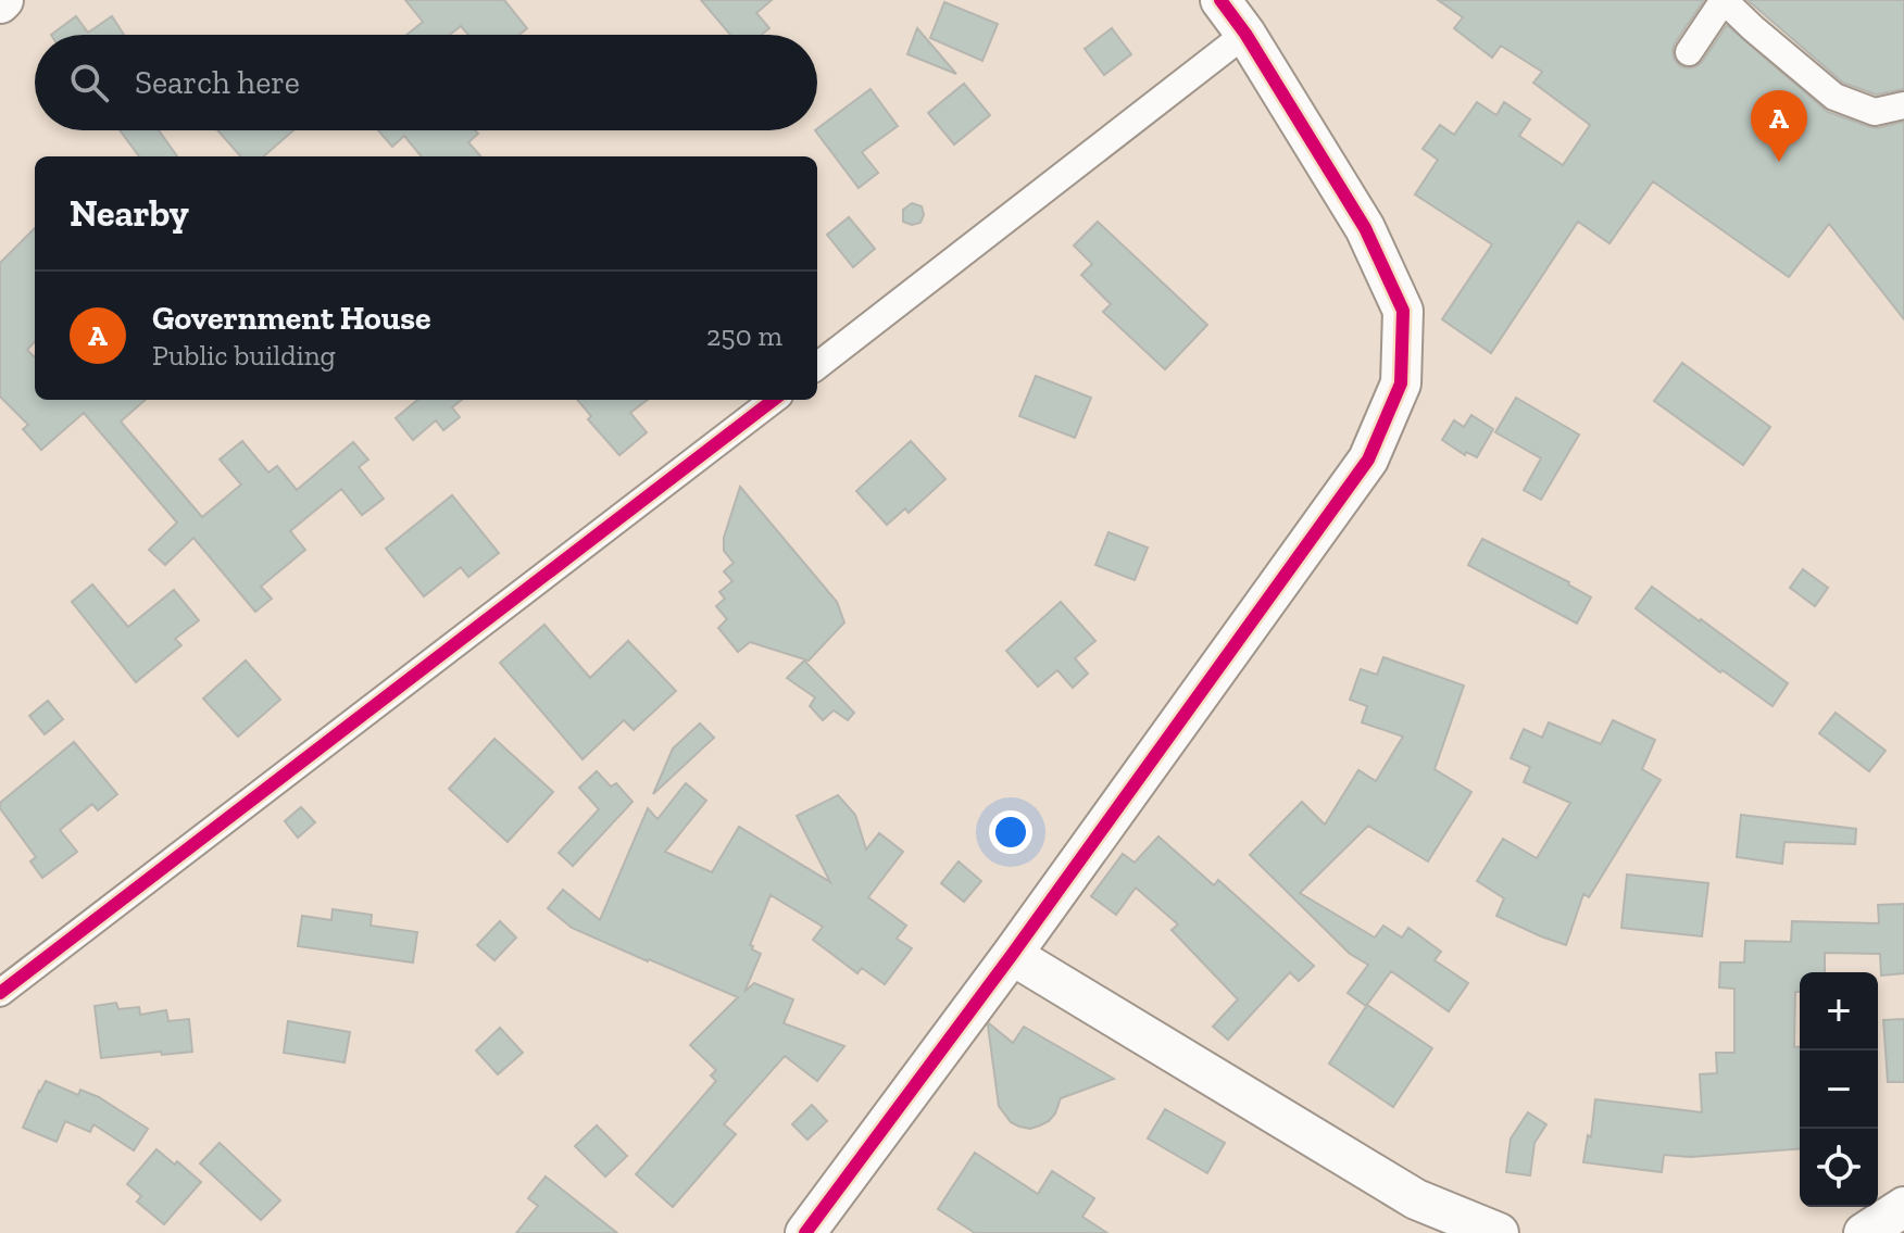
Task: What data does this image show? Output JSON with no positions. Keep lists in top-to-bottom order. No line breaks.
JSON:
{"page":{"search":"Search here","pins":"A","heading":"Nearby","list":[{"mark":"A","name":"Government House","note":"Public building","value":"250 m"}],"map_buttons":["+","−"]}}
